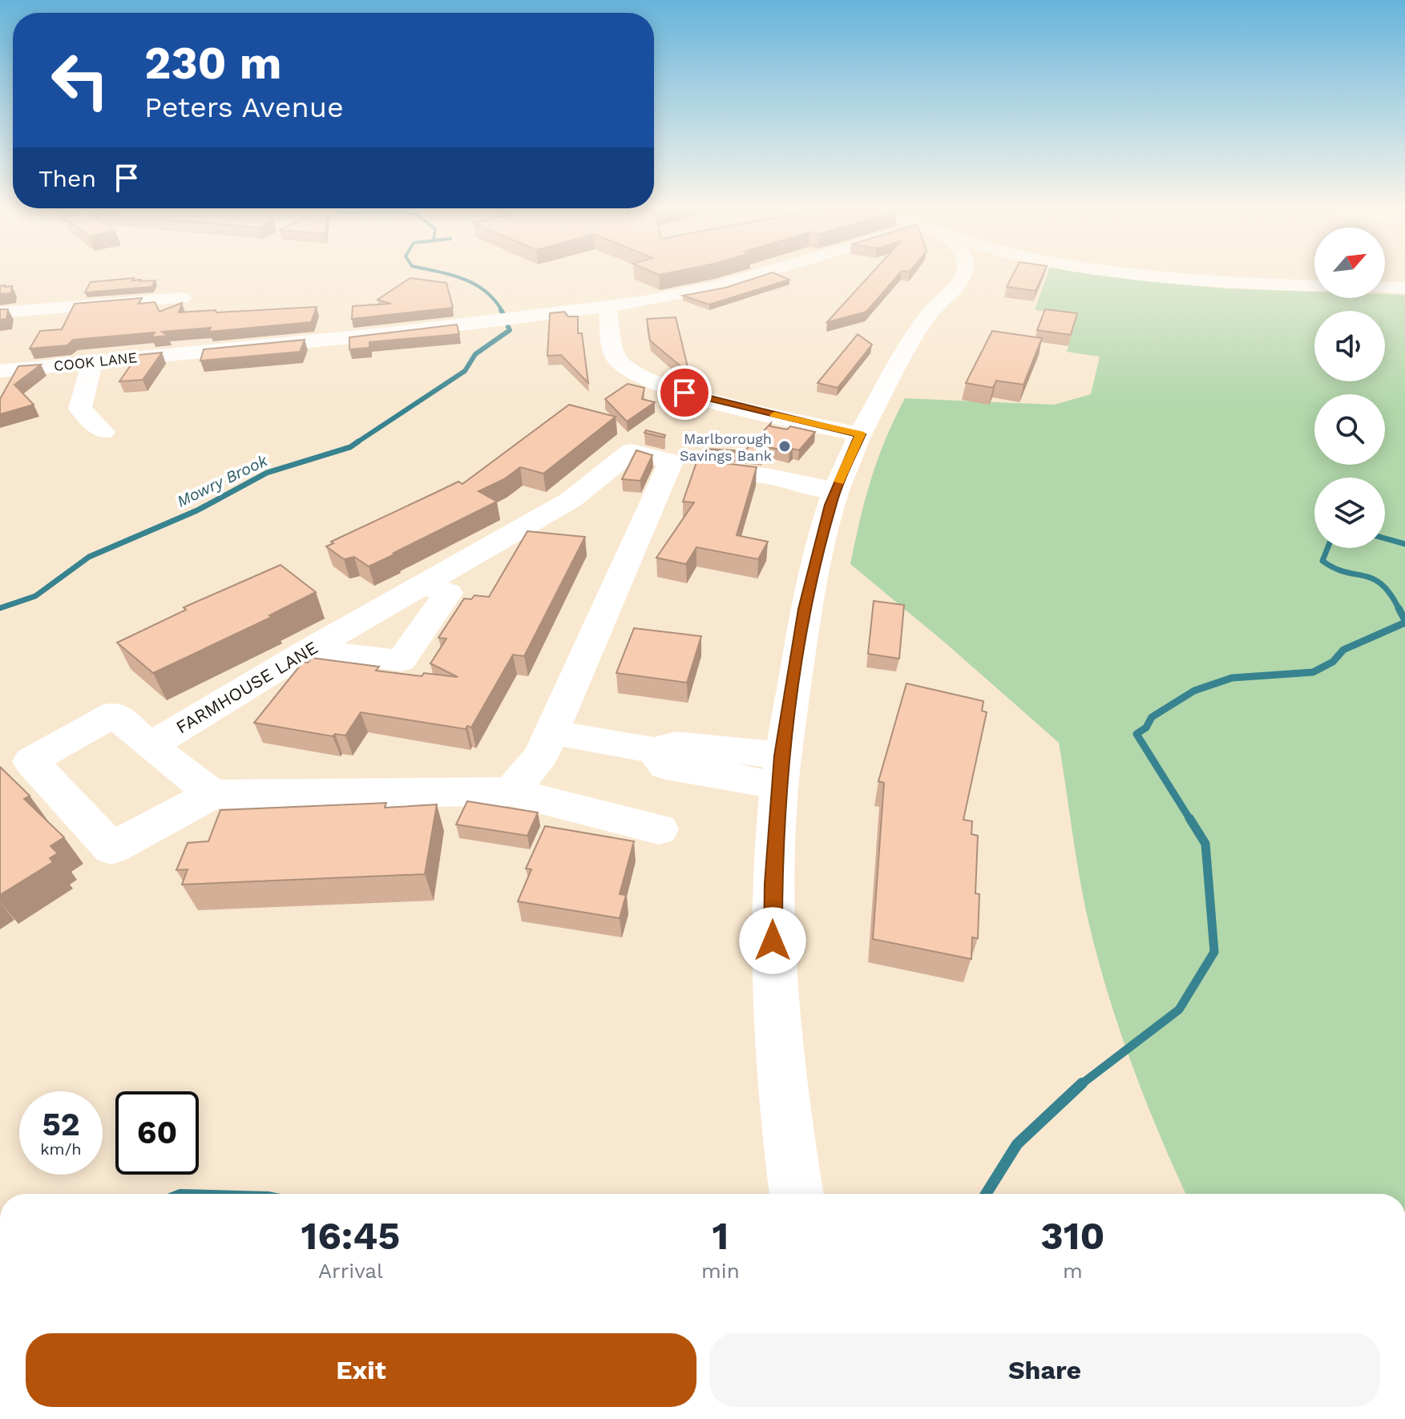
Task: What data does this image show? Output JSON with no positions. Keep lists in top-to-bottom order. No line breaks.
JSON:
{"streets":{"main road":["COOK LANE","FARMHOUSE LANE"]},"water":["Mowry Brook"],"places":["Marlborough Savings Bank"],"north":"top right","page":{"turn":["230 m","Peters Avenue"],"then":"Then","speed":"52 km/h","limit":"60","eta":["16:45","Arrival","1","min","310","m"],"buttons":["Exit","Share"]}}
